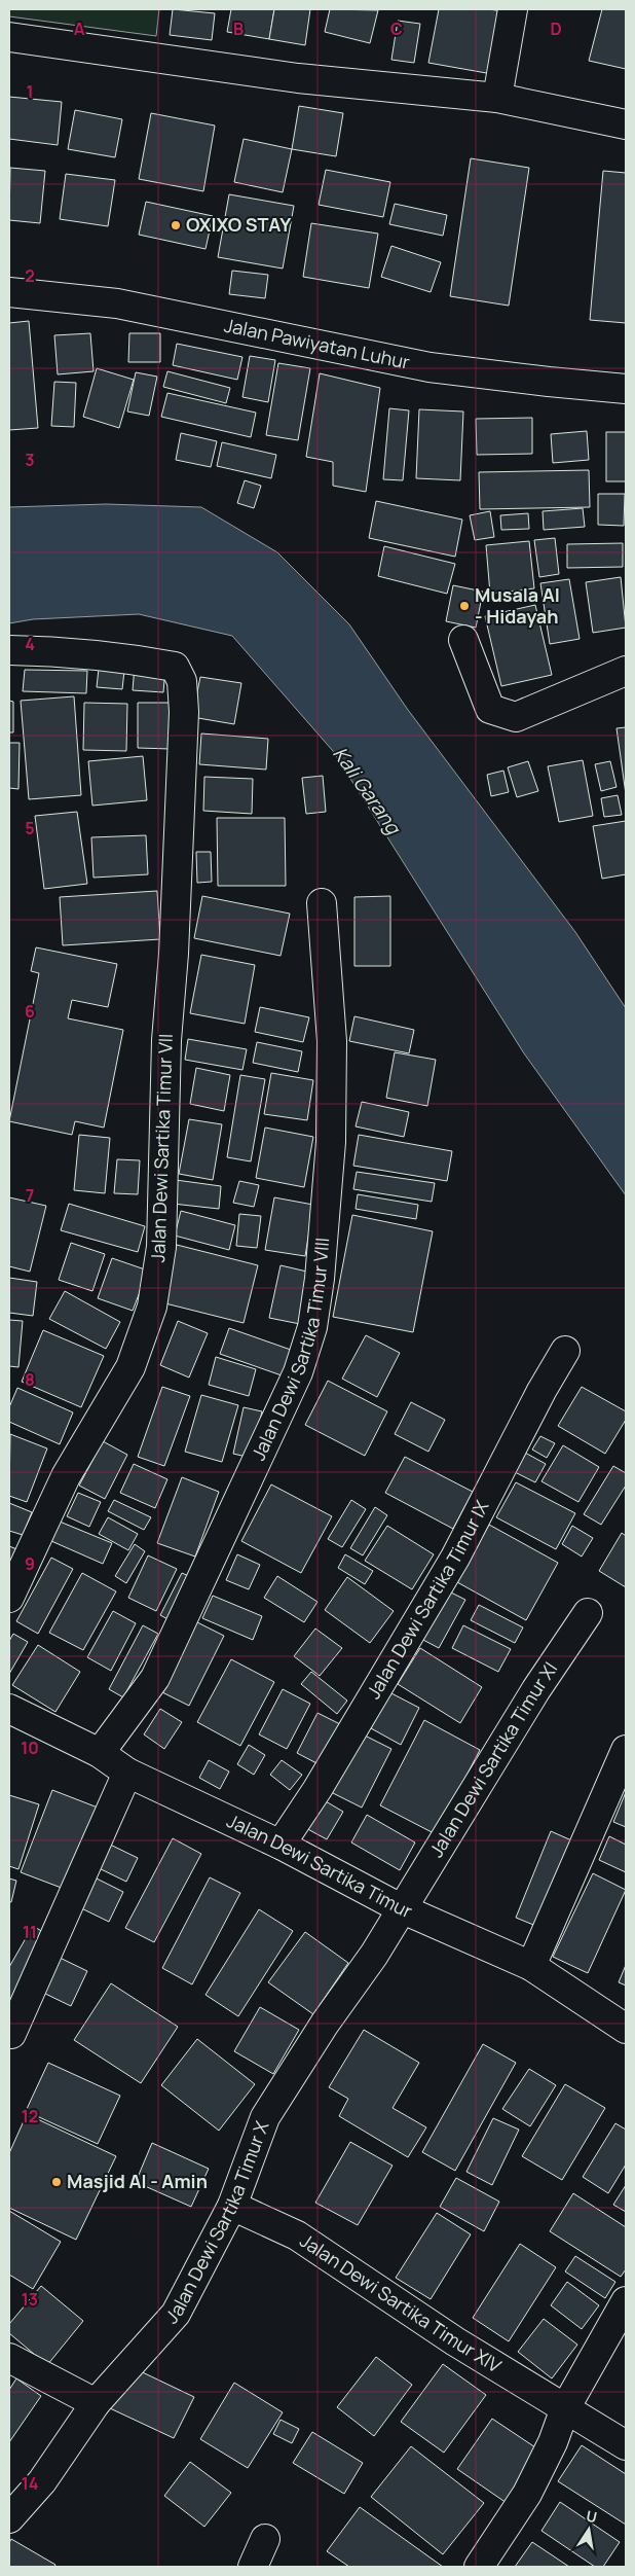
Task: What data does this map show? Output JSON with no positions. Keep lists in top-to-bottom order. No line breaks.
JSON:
{"streets":{"street":["Jalan Pawiyatan Luhur","Jalan Dewi Sartika Timur VII","Jalan Dewi Sartika Timur VIII","Jalan Dewi Sartika Timur IX","Jalan Dewi Sartika Timur XI","Jalan Dewi Sartika Timur","Jalan Dewi Sartika Timur X","Jalan Dewi Sartika Timur XIV"]},"crossings":[["Jalan Dewi Sartika Timur VIII","Jalan Dewi Sartika Timur"],["Jalan Dewi Sartika Timur IX","Jalan Dewi Sartika Timur"],["Jalan Dewi Sartika Timur XI","Jalan Dewi Sartika Timur"],["Jalan Dewi Sartika Timur XI","Jalan Dewi Sartika Timur X"],["Jalan Dewi Sartika Timur","Jalan Dewi Sartika Timur X"],["Jalan Dewi Sartika Timur X","Jalan Dewi Sartika Timur XIV"]],"water":["Kali Garang"],"places":["OXIXO STAY","Musala Al - Hidayah","Masjid Al - Amin"],"north":"top","grid":{"columns":["A","B","C","D"],"rows":["1","2","3","4","5","6","7","8","9","10","11","12","13","14"]}}
